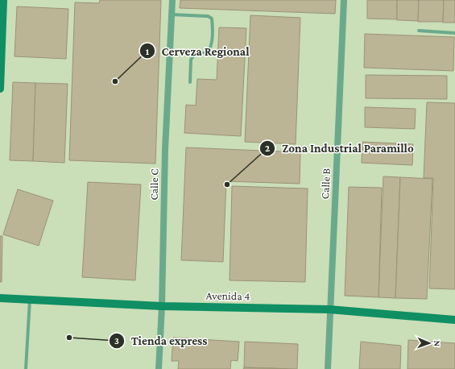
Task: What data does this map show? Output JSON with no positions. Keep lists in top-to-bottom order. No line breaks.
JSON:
{"streets":{"main road":["Avenida 4"],"street":["Calle B","Calle C"]},"crossings":[["Calle B","Avenida 4"],["Calle C","Avenida 4"]],"places":["Cerveza Regional","Zona Industrial Paramillo","Tienda express"],"north":"right"}
